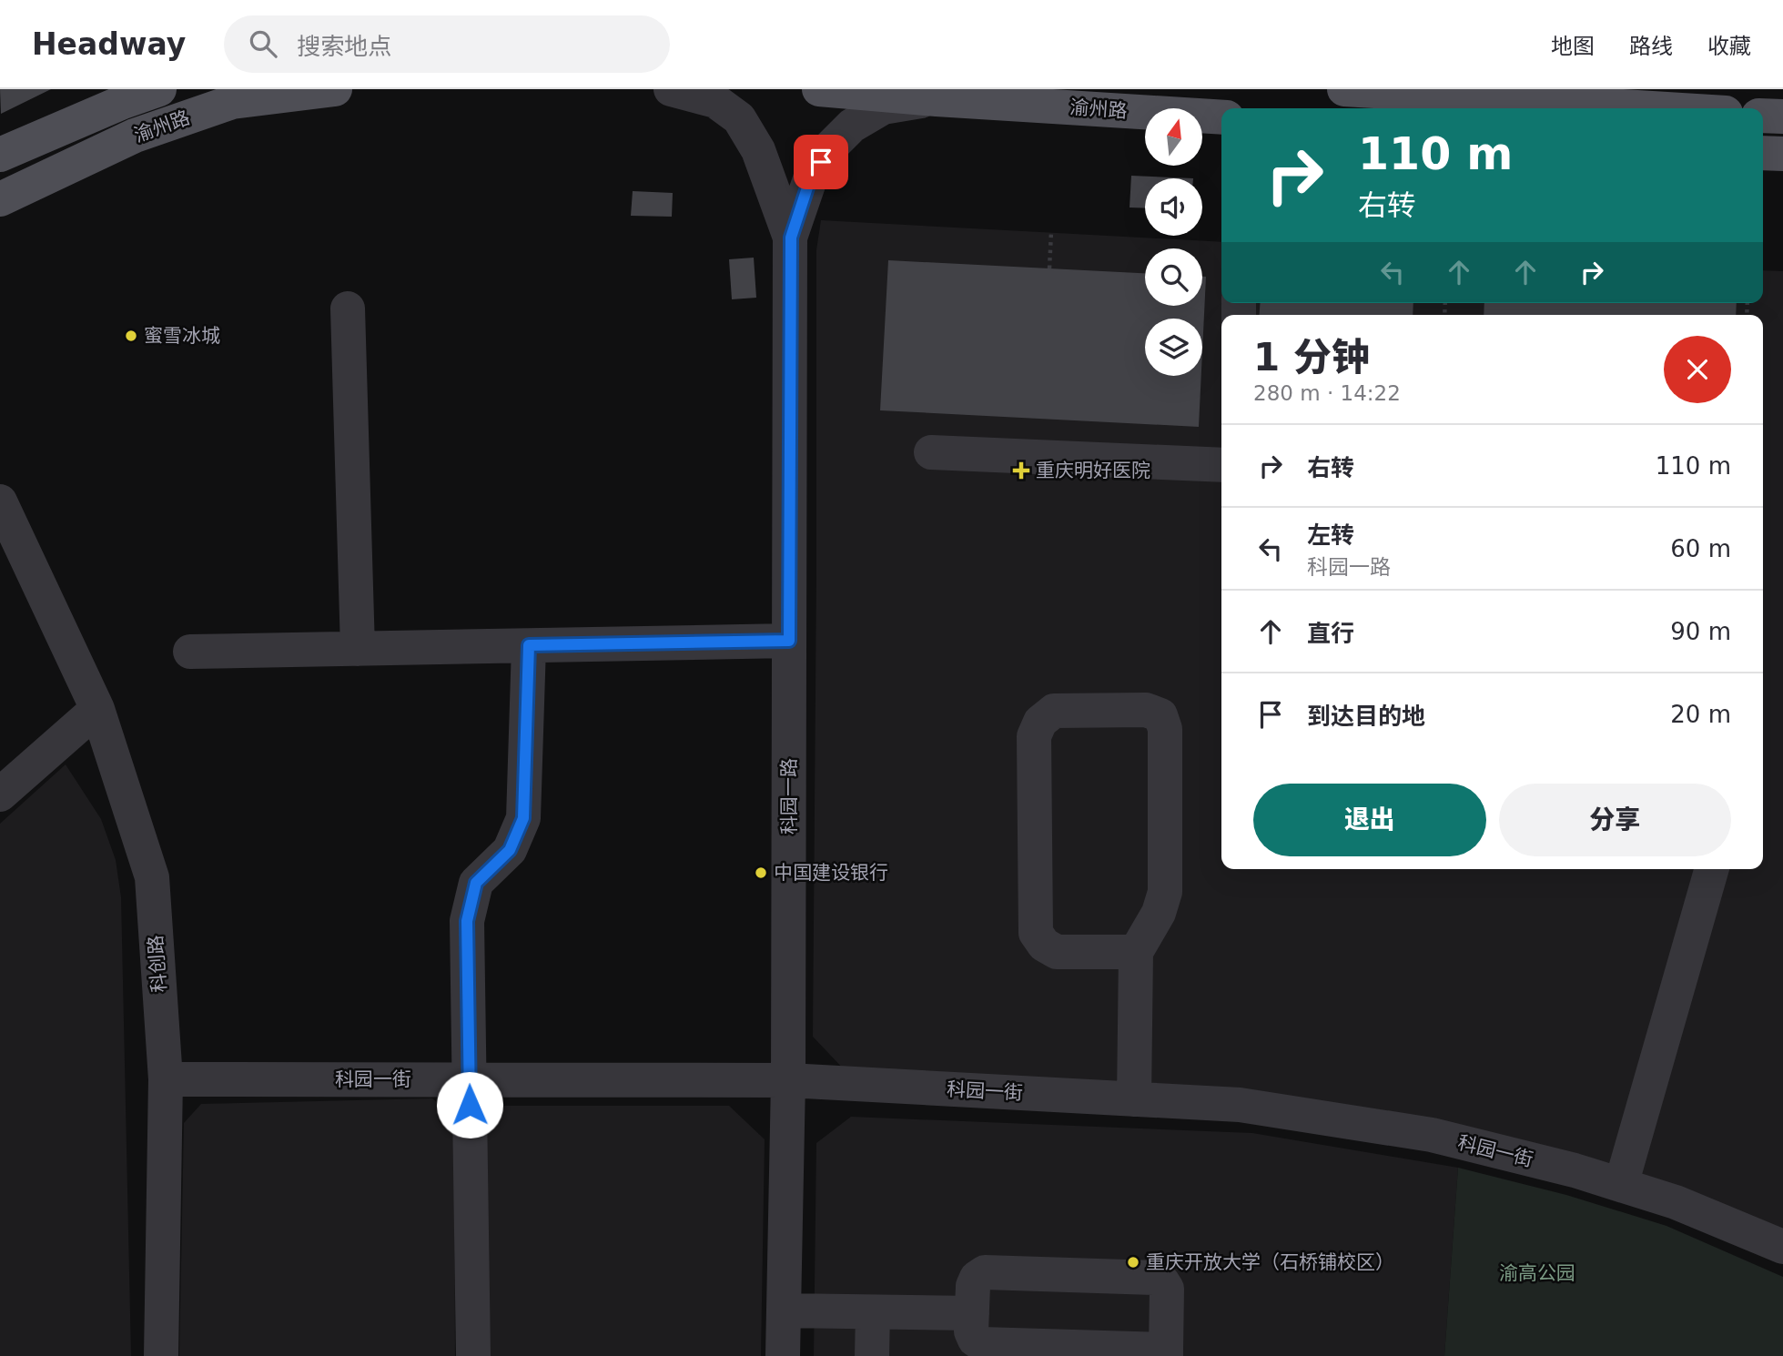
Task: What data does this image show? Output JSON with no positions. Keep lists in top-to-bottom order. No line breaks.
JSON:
{"streets":{"main road":["渝州路"],"street":["科园一路","科创路","科园一街"]},"crossings":[["科园一路","科园一街"],["科创路","科园一街"]],"parks":["渝高公园"],"places":{"other":["蜜雪冰城","中国建设银行","重庆开放大学（石桥铺校区）"],"health":["重庆明好医院"]},"north":"top","page":{"header":"Headway","search":"搜索地点","nav":["地图","路线","收藏"],"turn":["110 m","右转"],"heading":["1 分钟","280 m · 14:22"],"list":[{"name":"右转","value":"110 m"},{"name":"左转","note":"科园一路","value":"60 m"},{"name":"直行","value":"90 m"},{"name":"到达目的地","value":"20 m"}],"buttons":["退出","分享"]}}
